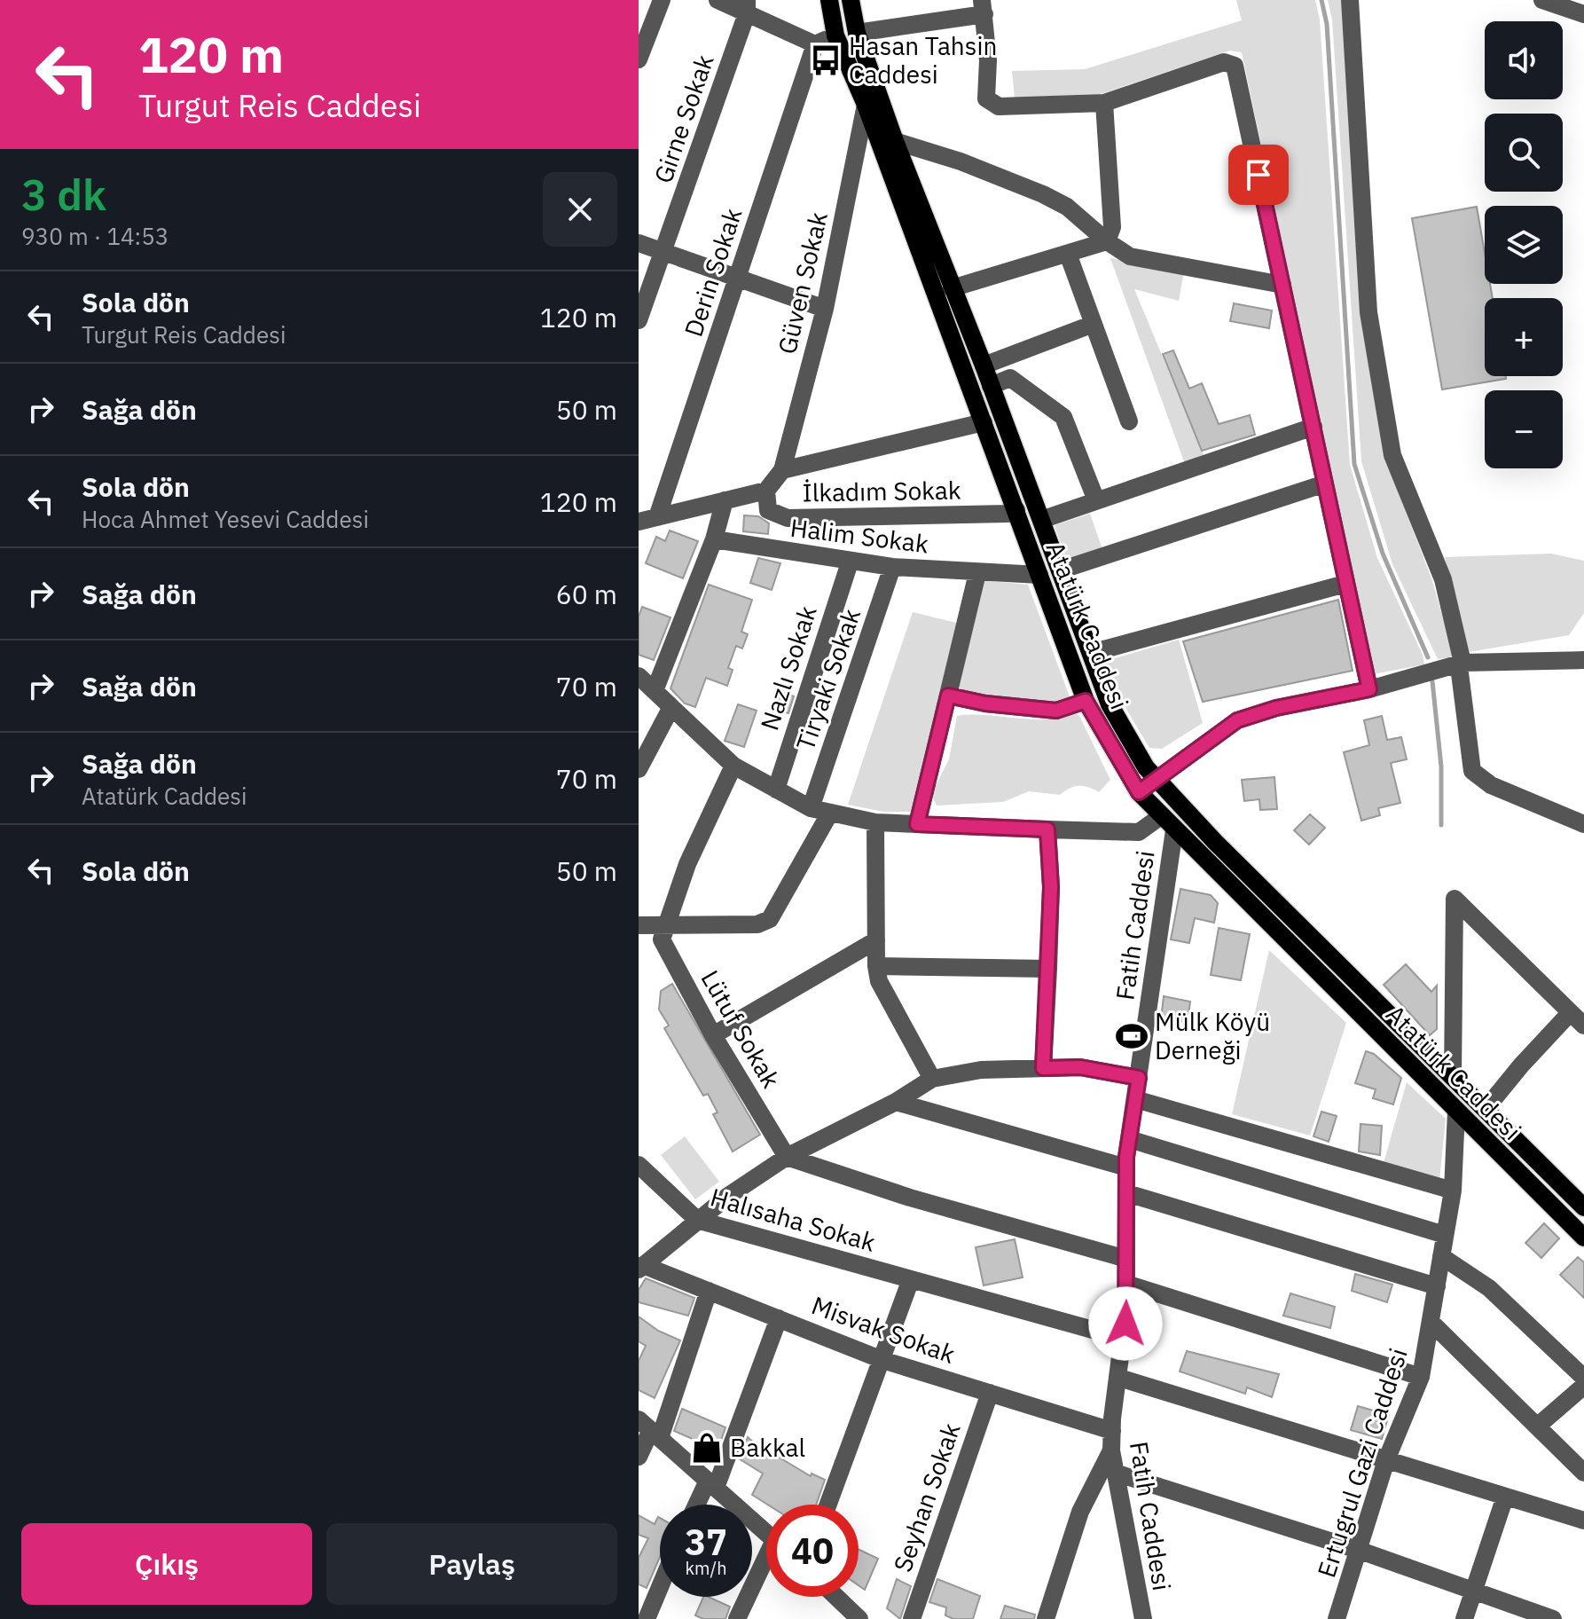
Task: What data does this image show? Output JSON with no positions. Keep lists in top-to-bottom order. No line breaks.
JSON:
{"streets":{"main road":["Atatürk Caddesi"],"street":["Girne Sokak","Derin Sokak","Güven Sokak","İlkadım Sokak","Halim Sokak","Nazlı Sokak","Tiryaki Sokak","Fatih Caddesi","Lütuf Sokak","Halısaha Sokak","Misvak Sokak","Ertugrul Gazi Caddesi","Seyhan Sokak"]},"crossings":[["Güven Sokak","Atatürk Caddesi"],["İlkadım Sokak","Atatürk Caddesi"],["Halim Sokak","Atatürk Caddesi"],["Halim Sokak","Nazlı Sokak"],["Halim Sokak","Tiryaki Sokak"],["Atatürk Caddesi","Fatih Caddesi"],["Atatürk Caddesi","Ertugrul Gazi Caddesi"],["Fatih Caddesi","Halısaha Sokak"],["Fatih Caddesi","Misvak Sokak"],["Misvak Sokak","Seyhan Sokak"]],"places":{"bus stop":["Hasan Tahsin Caddesi"],"sports":["Mülk Köyü Derneği"],"shop":["Bakkal"]},"page":{"turn":["120 m","Turgut Reis Caddesi"],"map_buttons":["+","−"],"heading":["3 dk","930 m · 14:53"],"list":[{"name":"Sola dön","note":"Turgut Reis Caddesi","value":"120 m"},{"name":"Sağa dön","value":"50 m"},{"name":"Sola dön","note":"Hoca Ahmet Yesevi Caddesi","value":"120 m"},{"name":"Sağa dön","value":"60 m"},{"name":"Sağa dön","value":"70 m"},{"name":"Sağa dön","note":"Atatürk Caddesi","value":"70 m"},{"name":"Sola dön","value":"50 m"}],"speed":"37 km/h","limit":"40","buttons":["Çıkış","Paylaş"]}}
